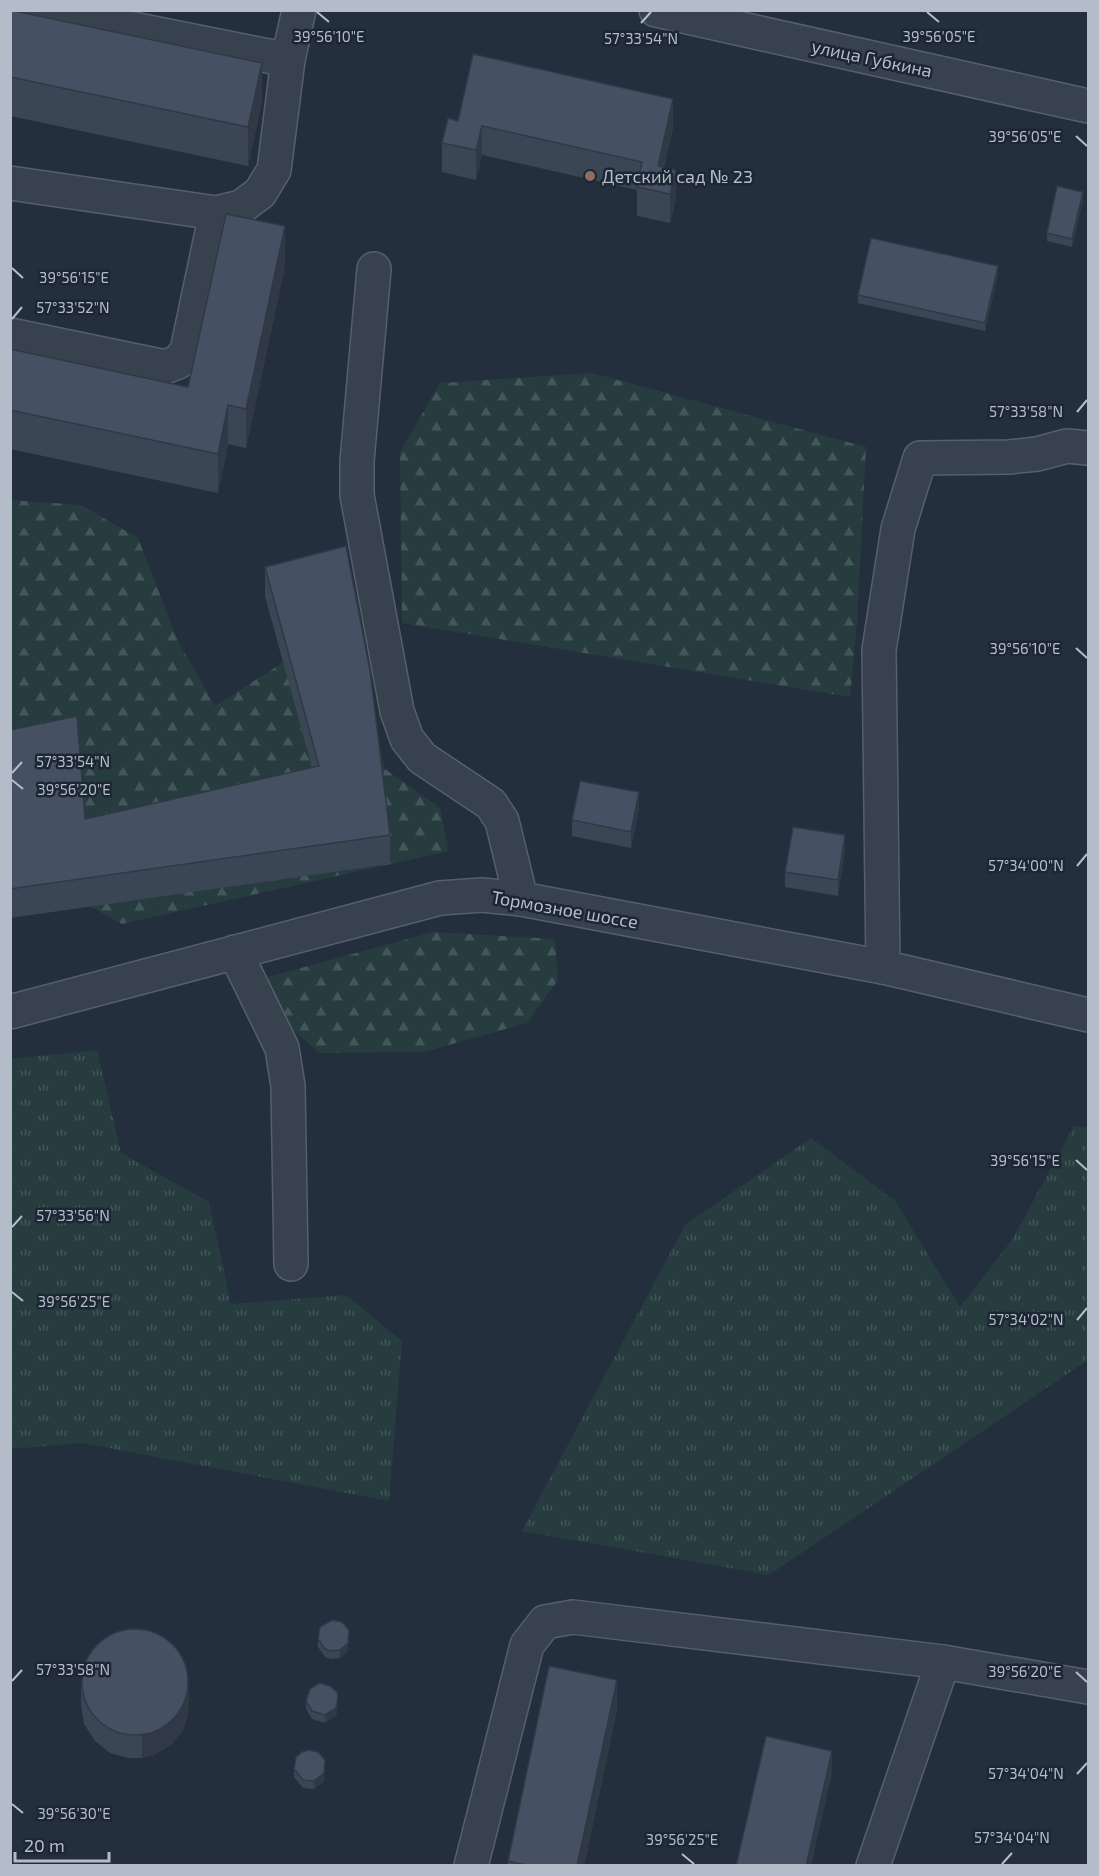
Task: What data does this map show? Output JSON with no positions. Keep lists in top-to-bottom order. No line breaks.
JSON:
{"streets":{"street":["улица Губкина","Тормозное шоссе"]},"places":["Детский сад № 23"],"scale_bar":"20 m","coordinates":["39°56'05\"E","39°56'10\"E","57°33'54\"N","39°56'15\"E","57°33'52\"N","57°33'58\"N","39°56'20\"E","57°34'00\"N","57°33'56\"N","39°56'25\"E","57°34'02\"N","57°34'04\"N","39°56'30\"E"]}
